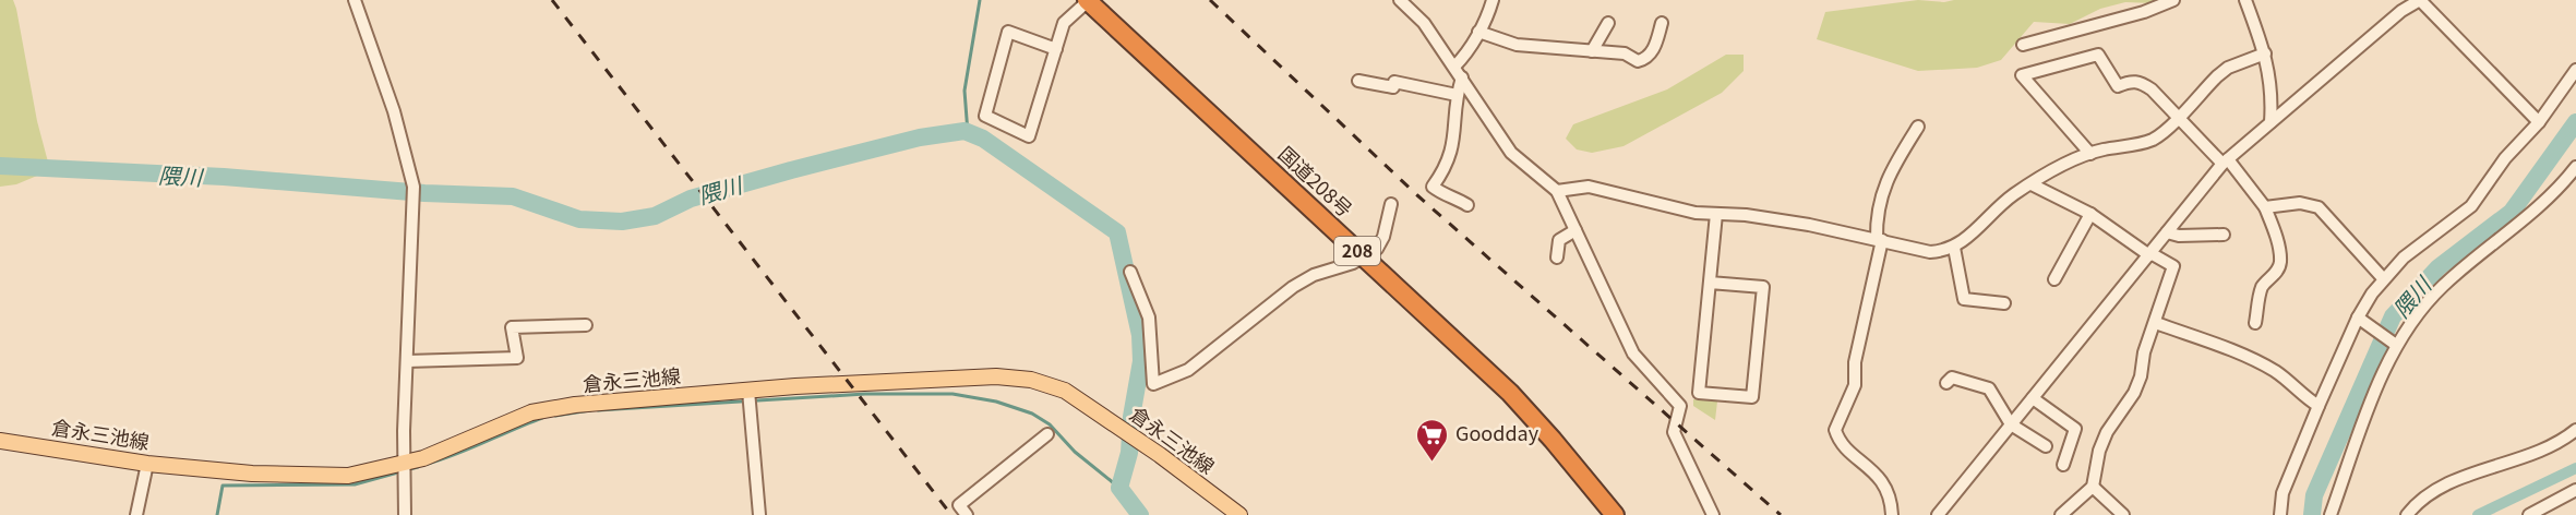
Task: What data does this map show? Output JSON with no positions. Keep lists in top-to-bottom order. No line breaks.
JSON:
{"streets":{"highway":["国道208号","208"],"main road":["倉永三池線"]},"water":["隈川"],"places":{"supermarket":["Goodday"]}}
